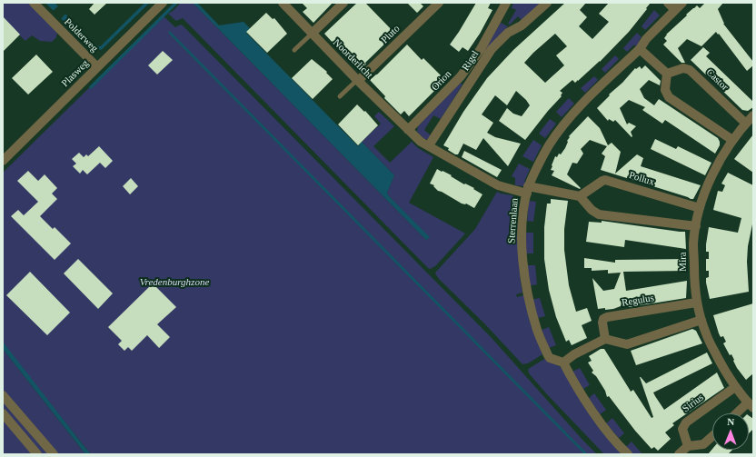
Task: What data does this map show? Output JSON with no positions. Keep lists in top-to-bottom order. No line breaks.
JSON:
{"streets":{"street":["Pluto","Polderweg","Noorderlicht","Rigel","Plasweg","Castor","Orion","Pollux","Sterrenlaan","Mira","Regulus","Sirius"]},"crossings":[["Pluto","Noorderlicht"],["Polderweg","Plasweg"],["Noorderlicht","Orion"],["Castor","Mira"],["Pollux","Mira"],["Mira","Regulus"],["Mira","Sirius"]],"parks":["Vredenburghzone"],"north":"top"}
